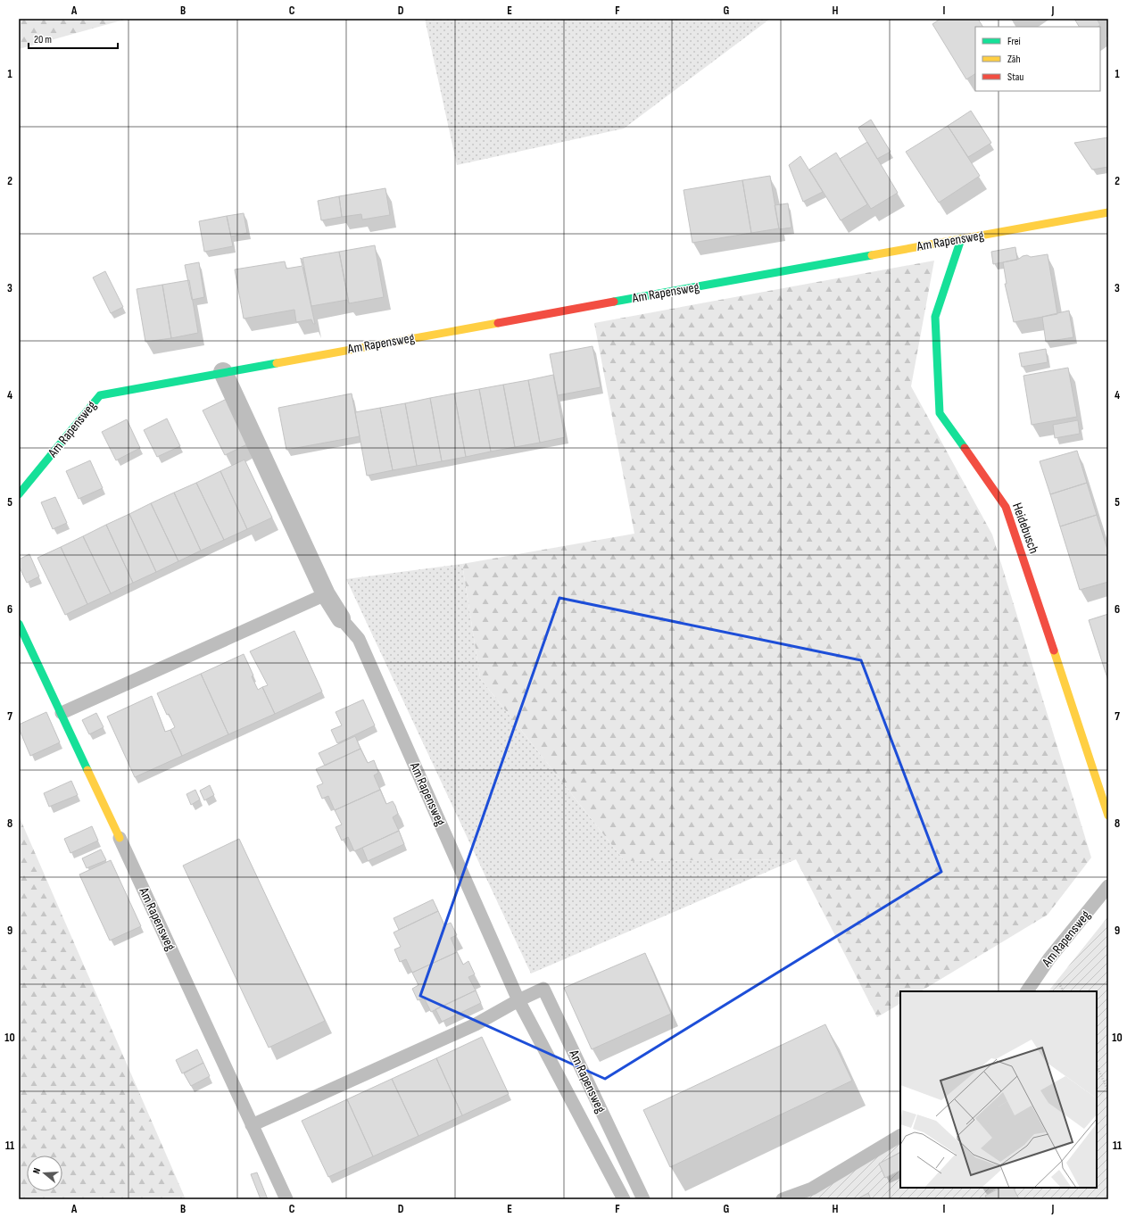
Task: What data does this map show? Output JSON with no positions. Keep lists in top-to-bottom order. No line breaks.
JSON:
{"streets":{"street":["Am Rapensweg","Heidebusch"]},"crossings":[["Am Rapensweg","Heidebusch"]],"legend":["Frei","Zäh","Stau"],"scale_bar":"20 m","north":"left","grid":{"columns":["A","B","C","D","E","F","G","H","I","J"],"rows":["1","2","3","4","5","6","7","8","9","10","11"]}}
